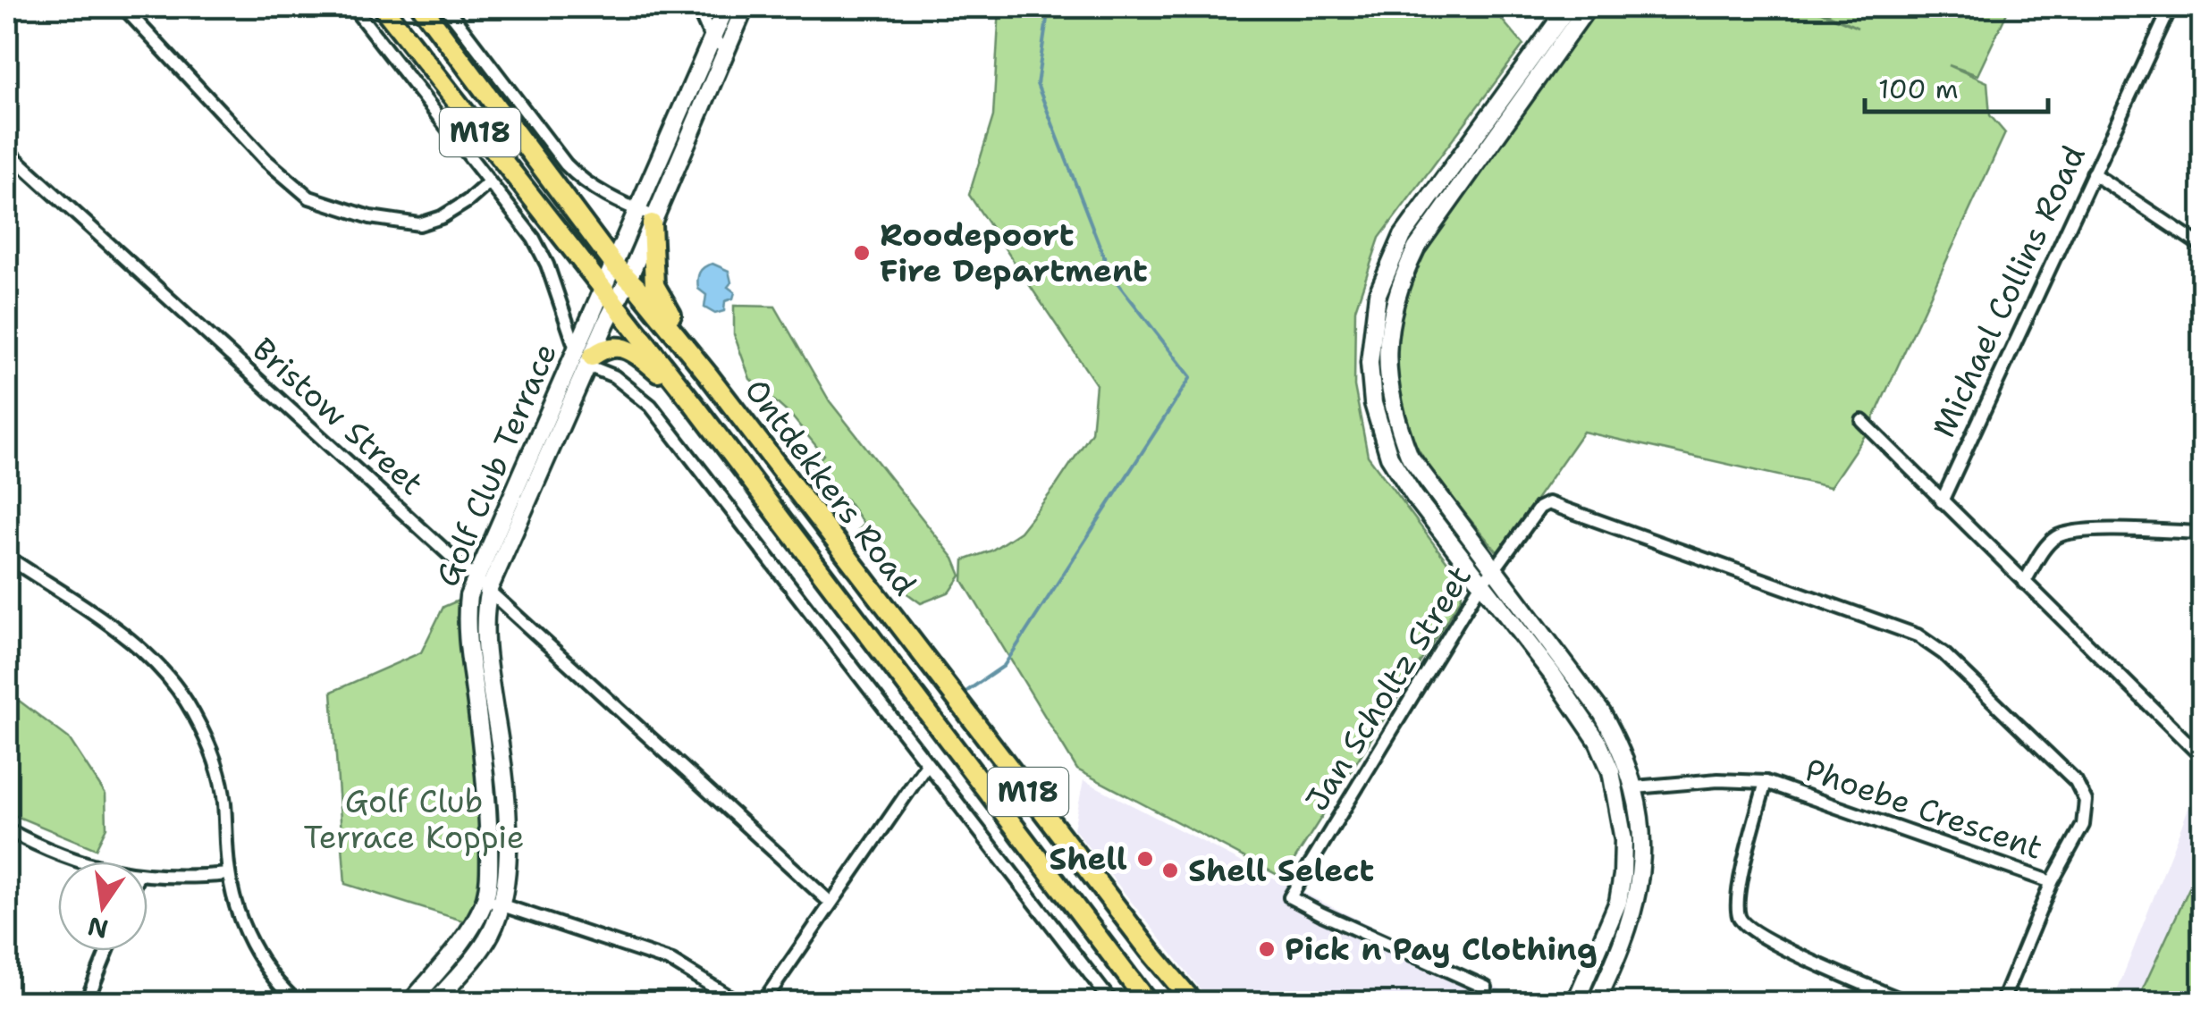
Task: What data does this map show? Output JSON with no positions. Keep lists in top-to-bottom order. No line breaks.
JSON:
{"streets":{"main road":["M18","Golf Club Terrace","Ontdekkers Road"],"street":["Michael Collins Road","Bristow Street","Jan Scholtz Street","Phoebe Crescent"]},"crossings":[["Bristow Street","Golf Club Terrace"],["Golf Club Terrace","Ontdekkers Road"],["Jan Scholtz Street","Phoebe Crescent"]],"parks":["Golf Club Terrace Koppie"],"places":["Roodepoort Fire Department","Shell","Shell Select","Pick n Pay Clothing"],"scale_bar":"100 m","north":"bottom"}
